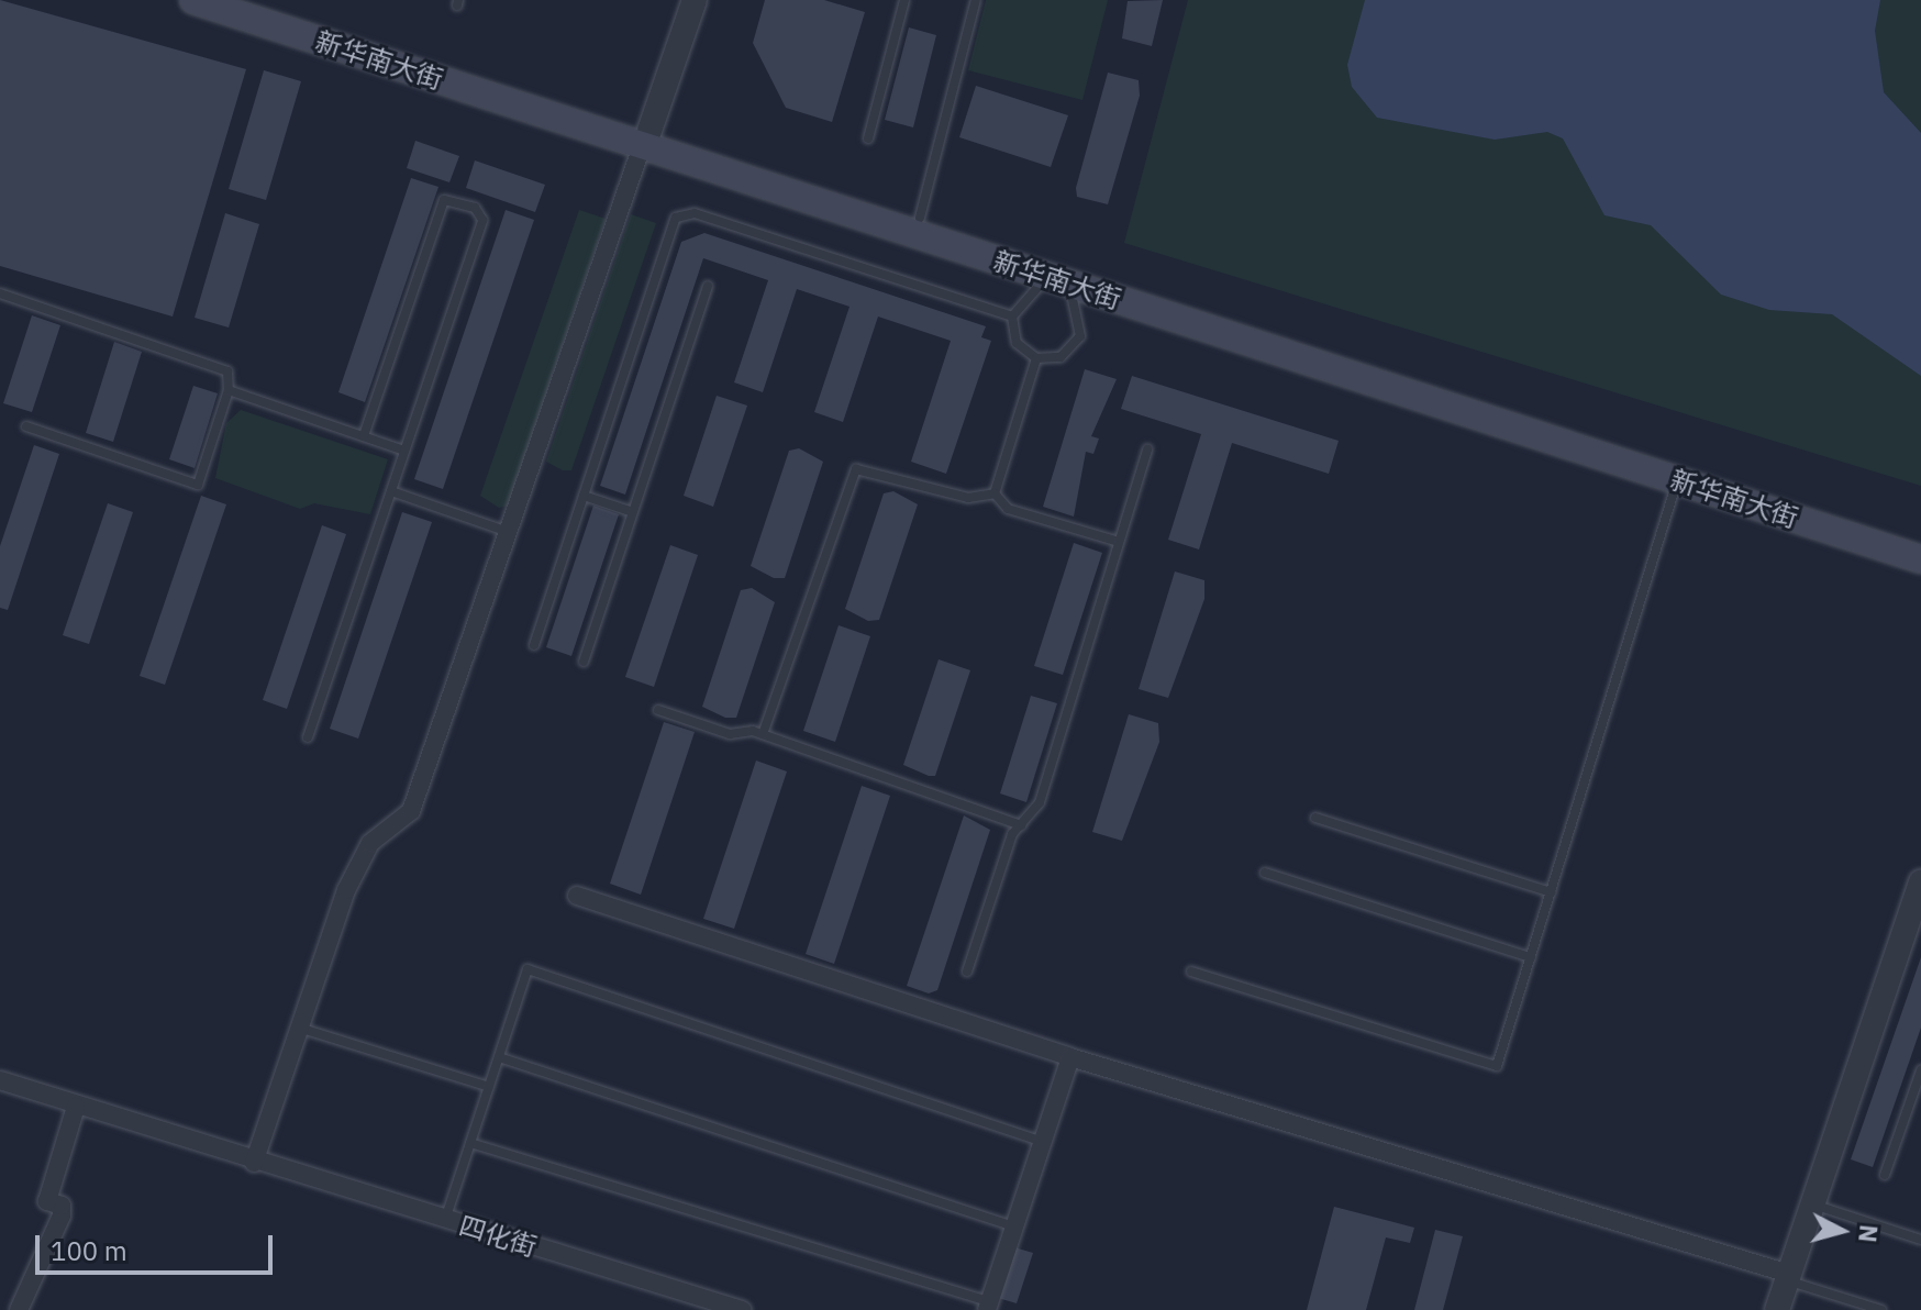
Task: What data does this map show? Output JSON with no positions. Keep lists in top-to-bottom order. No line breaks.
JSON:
{"streets":{"main road":["新华南大街"],"street":["四化街"]},"scale_bar":"100 m","north":"right"}
